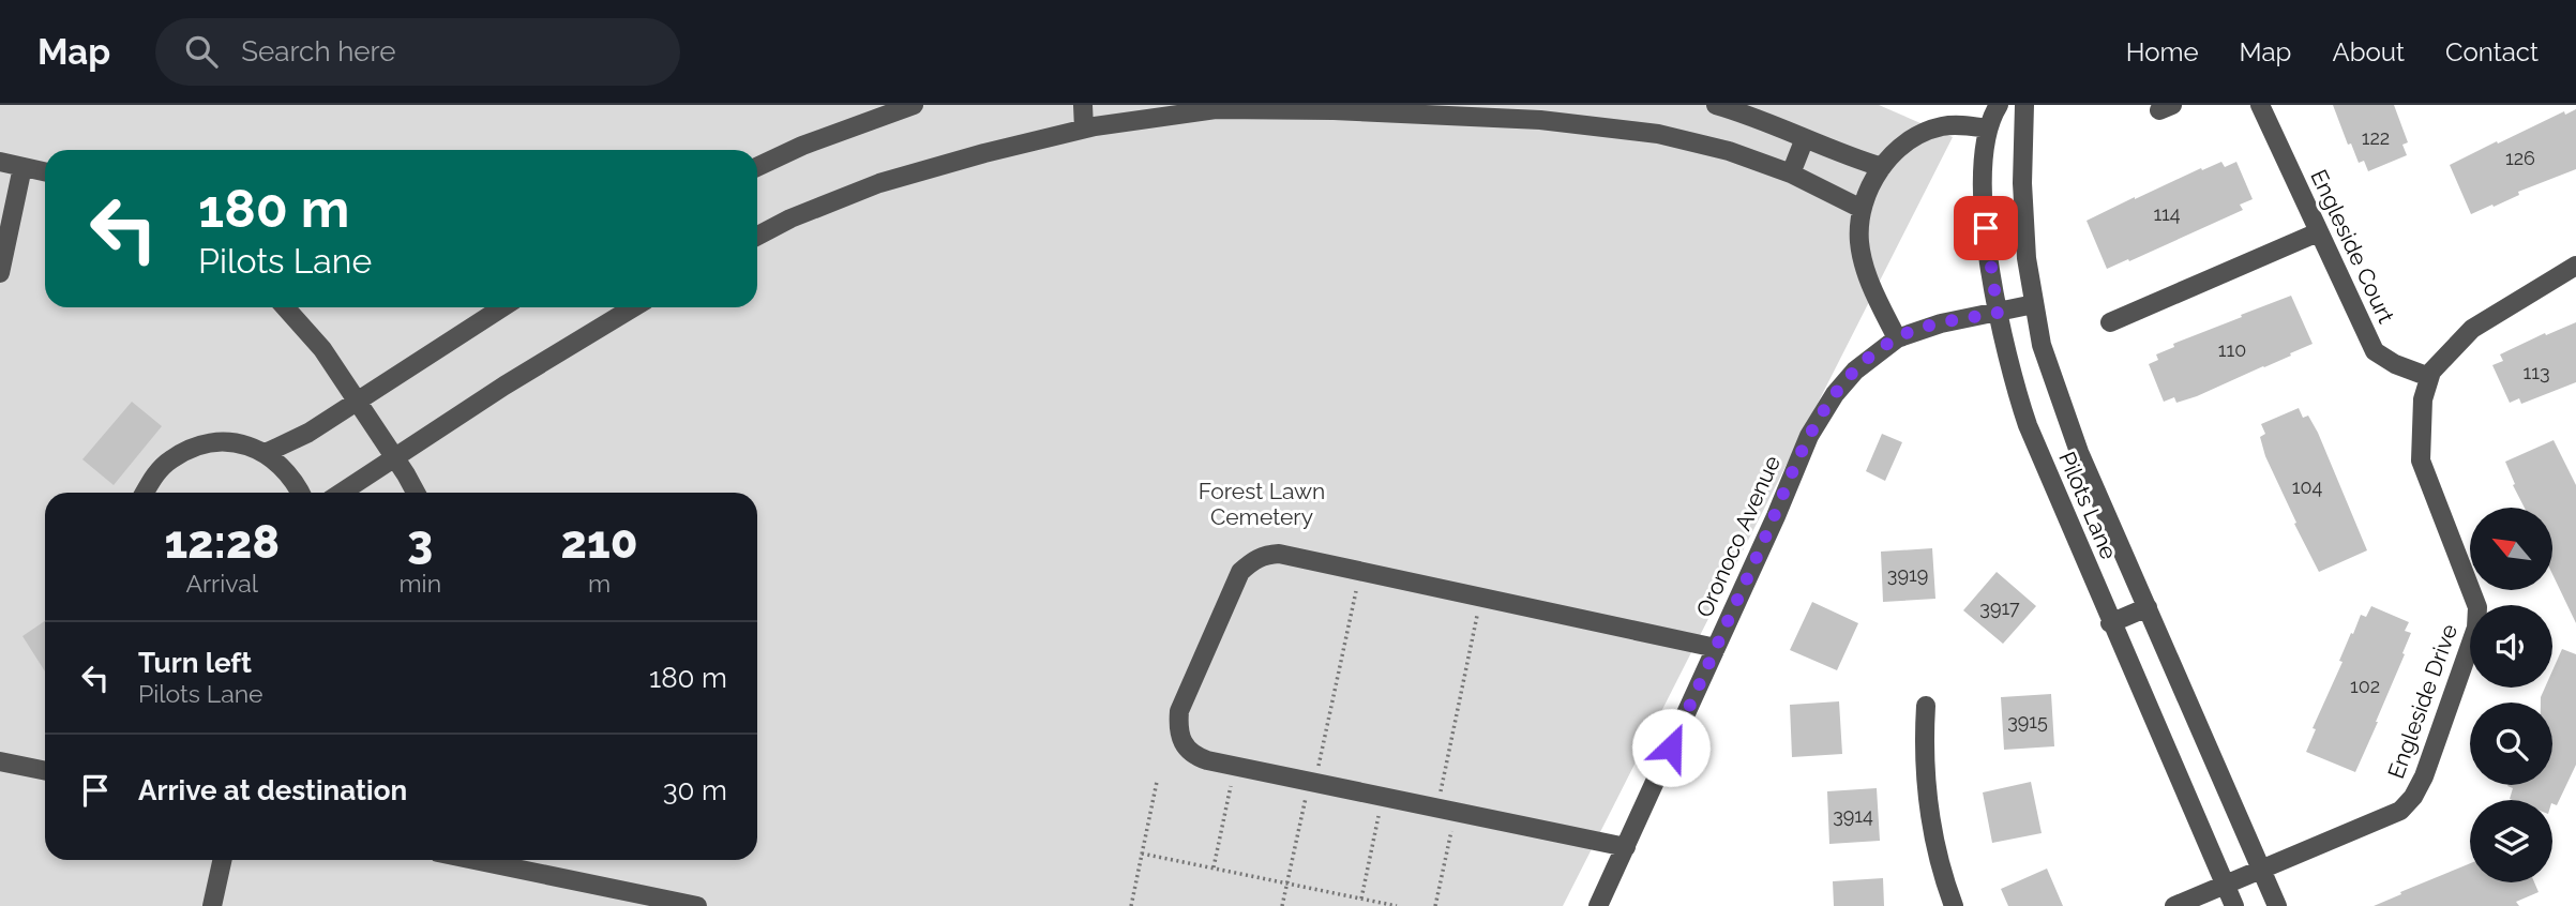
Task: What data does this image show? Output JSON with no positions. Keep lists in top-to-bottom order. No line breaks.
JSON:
{"streets":{"street":["Engleside Court","Pilots Lane","Oronoco Avenue","Engleside Drive"]},"crossings":[["Engleside Court","Engleside Drive"],["Pilots Lane","Oronoco Avenue"],["Pilots Lane","Engleside Drive"]],"parks":["Forest Lawn Cemetery"],"house_numbers":["122","126","114","110","113","104","3919","3917","102","3915","3914"],"north":"top left","page":{"header":"Map","search":"Search here","nav":["Home","Map","About","Contact"],"turn":["180 m","Pilots Lane"],"eta":["12:28","Arrival","3","min","210","m"],"list":[{"name":"Turn left","note":"Pilots Lane","value":"180 m"},{"name":"Arrive at destination","value":"30 m"}]}}
